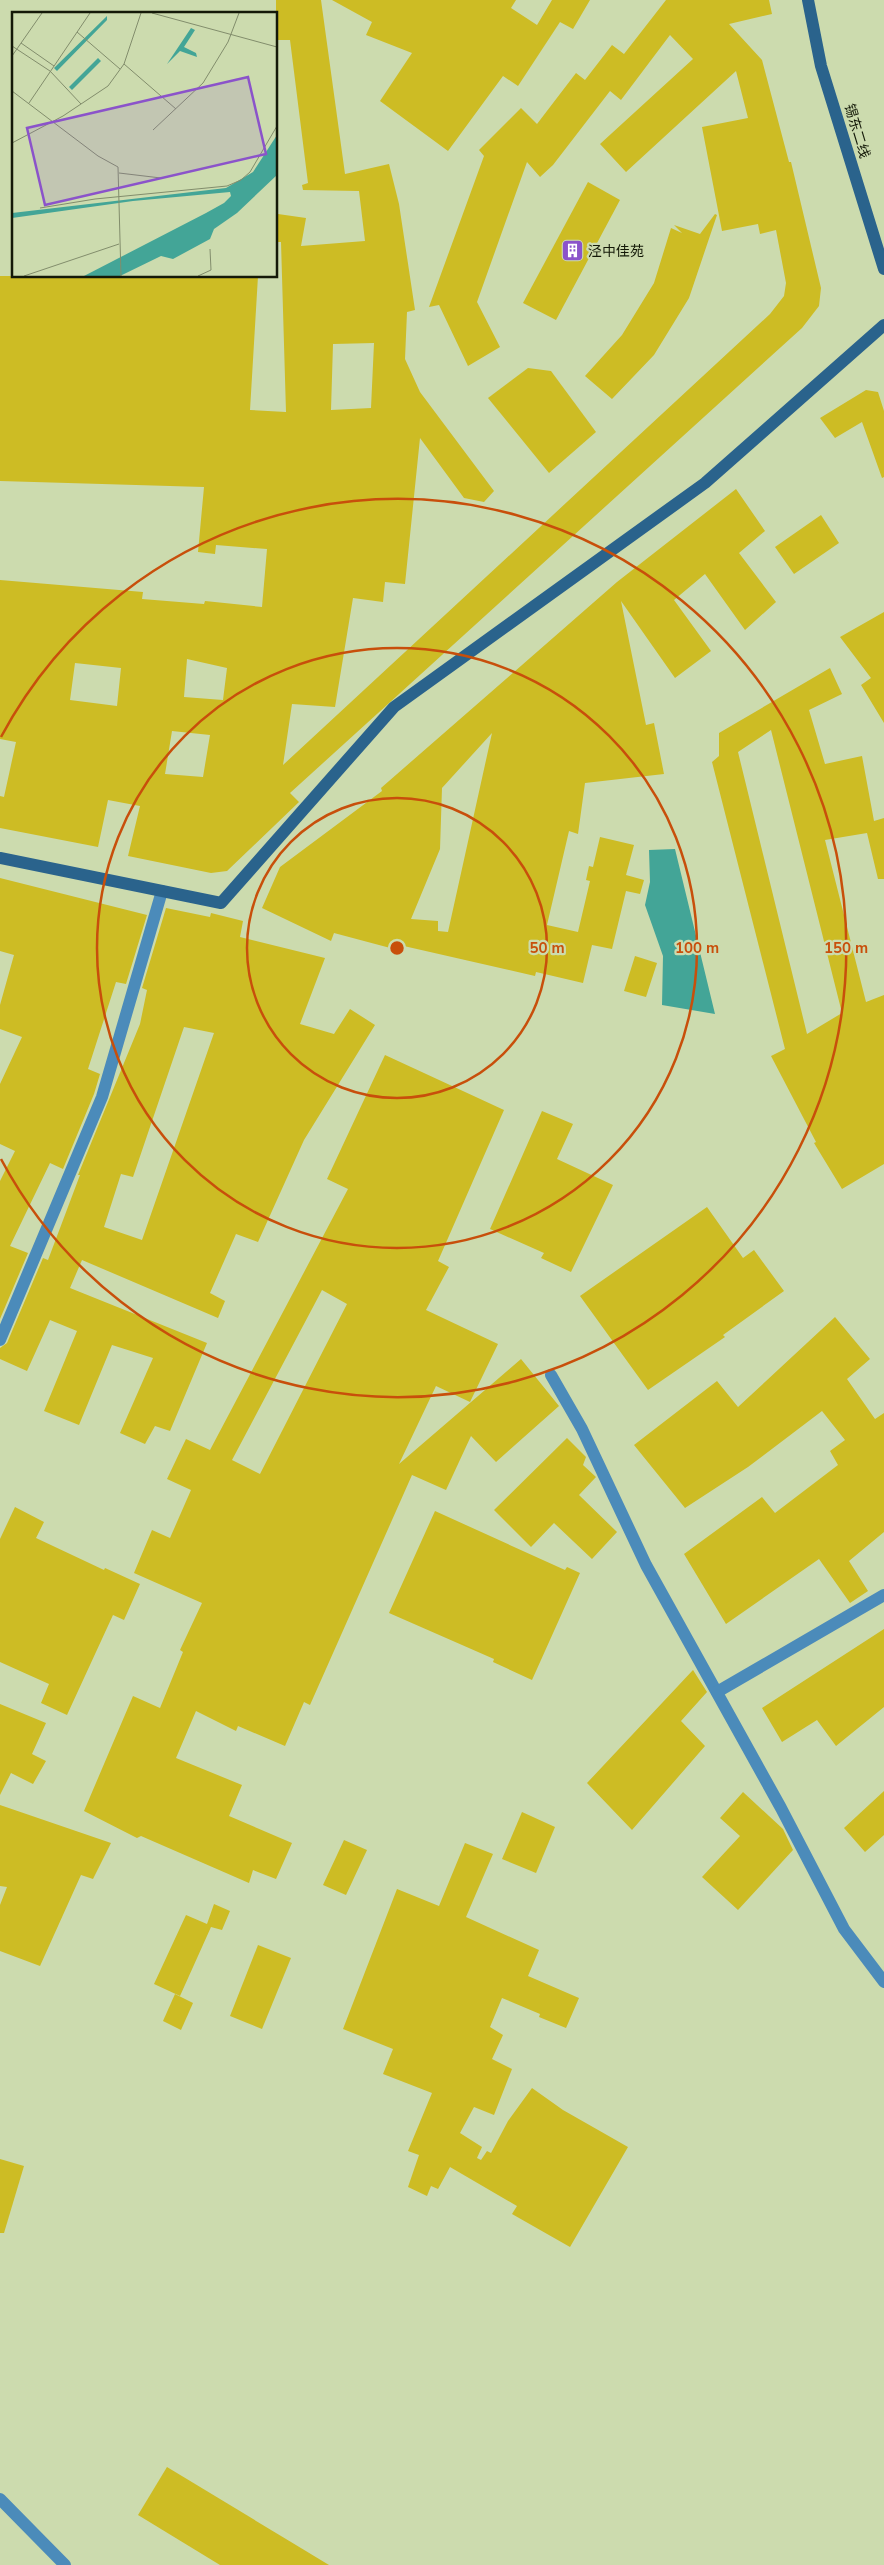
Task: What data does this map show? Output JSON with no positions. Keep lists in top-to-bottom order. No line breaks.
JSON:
{"streets":{"street":["锡东二线"]},"places":{"building":["泾中佳苑"]},"rings":["50 m","100 m","150 m"]}
